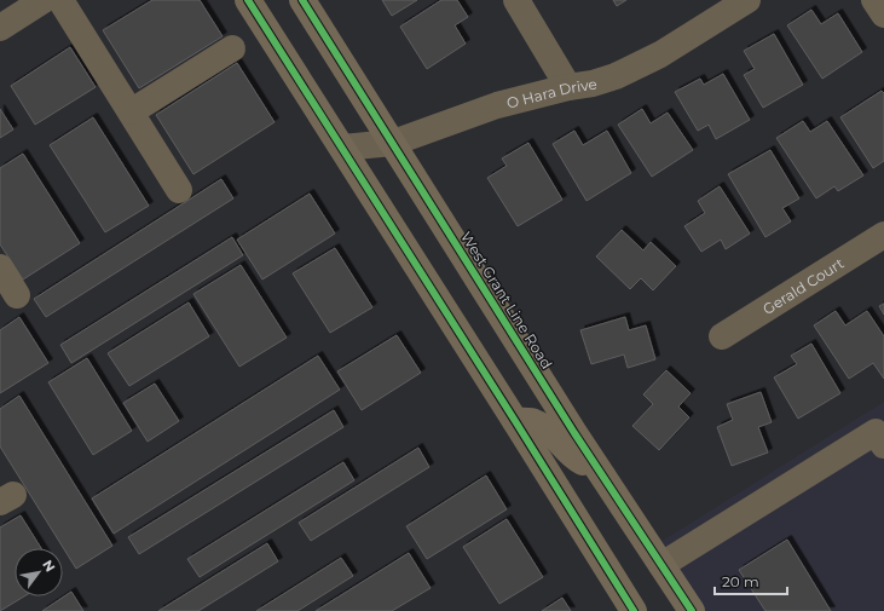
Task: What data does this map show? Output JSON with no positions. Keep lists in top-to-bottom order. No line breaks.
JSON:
{"streets":{"main road":["West Grant Line Road"],"street":["O Hara Drive","Gerald Court"]},"crossings":[["O Hara Drive","West Grant Line Road"]],"scale_bar":"20 m","north":"top right"}
